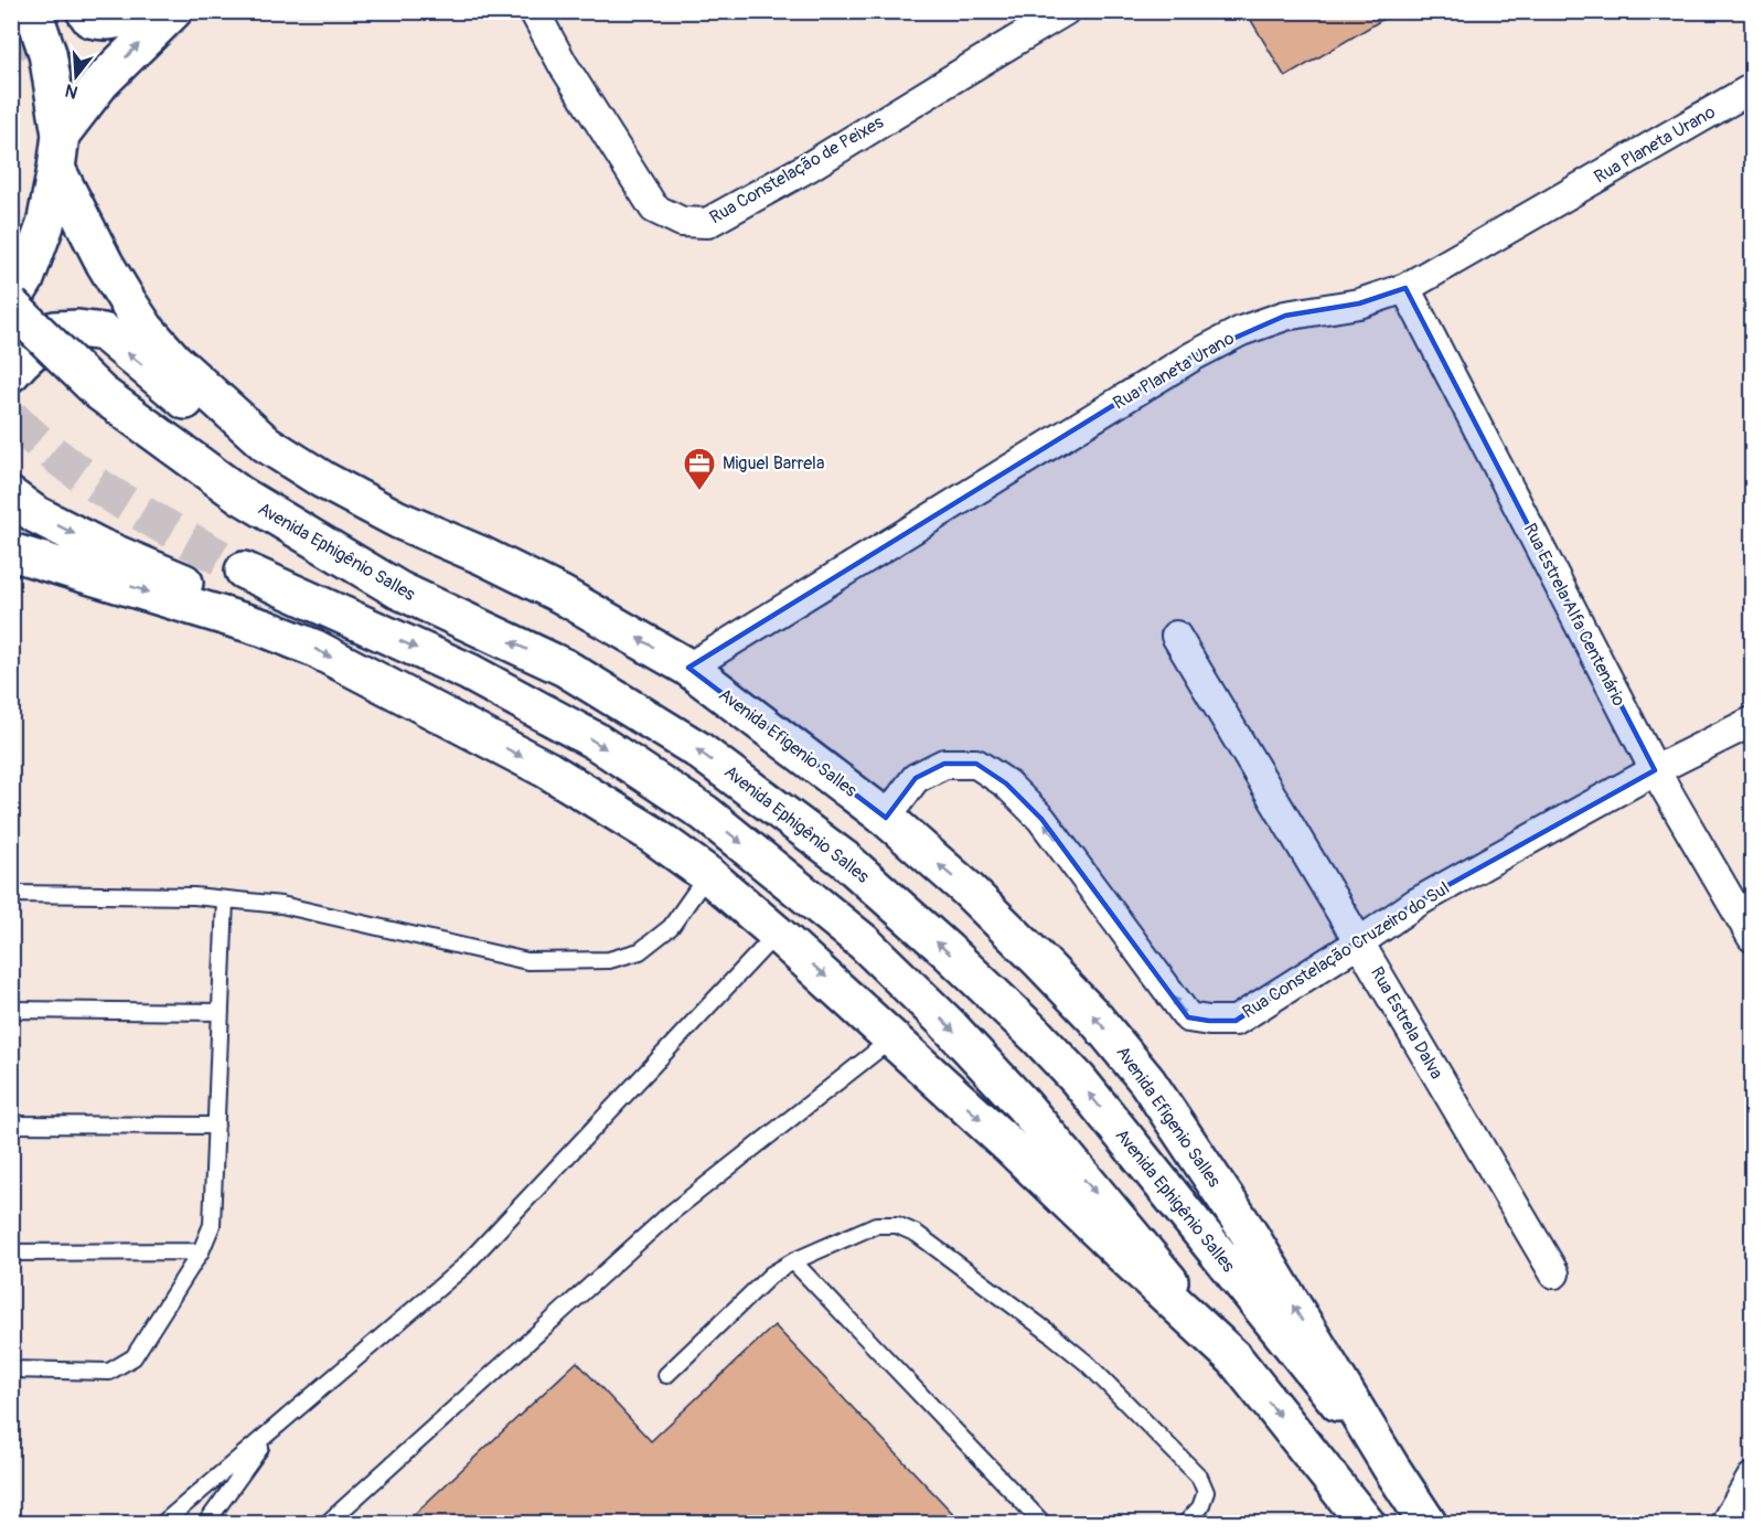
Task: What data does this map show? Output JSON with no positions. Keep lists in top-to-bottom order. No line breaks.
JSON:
{"streets":{"main road":["Avenida Ephigênio Salles","Avenida Efigenio Salles"],"street":["Rua Planeta Urano","Rua Constelação de Peixes","Rua Estrela Alfa Centenário","Rua Constelação Cruzeiro do Sul","Rua Estrela Dalva"]},"crossings":[["Rua Planeta Urano","Rua Estrela Alfa Centenário"],["Rua Planeta Urano","Avenida Efigenio Salles"],["Avenida Ephigênio Salles","Avenida Efigenio Salles"],["Rua Estrela Alfa Centenário","Rua Constelação Cruzeiro do Sul"],["Avenida Efigenio Salles","Rua Constelação Cruzeiro do Sul"],["Rua Constelação Cruzeiro do Sul","Rua Estrela Dalva"]],"places":{"office":["Miguel Barrela"]},"north":"bottom"}
